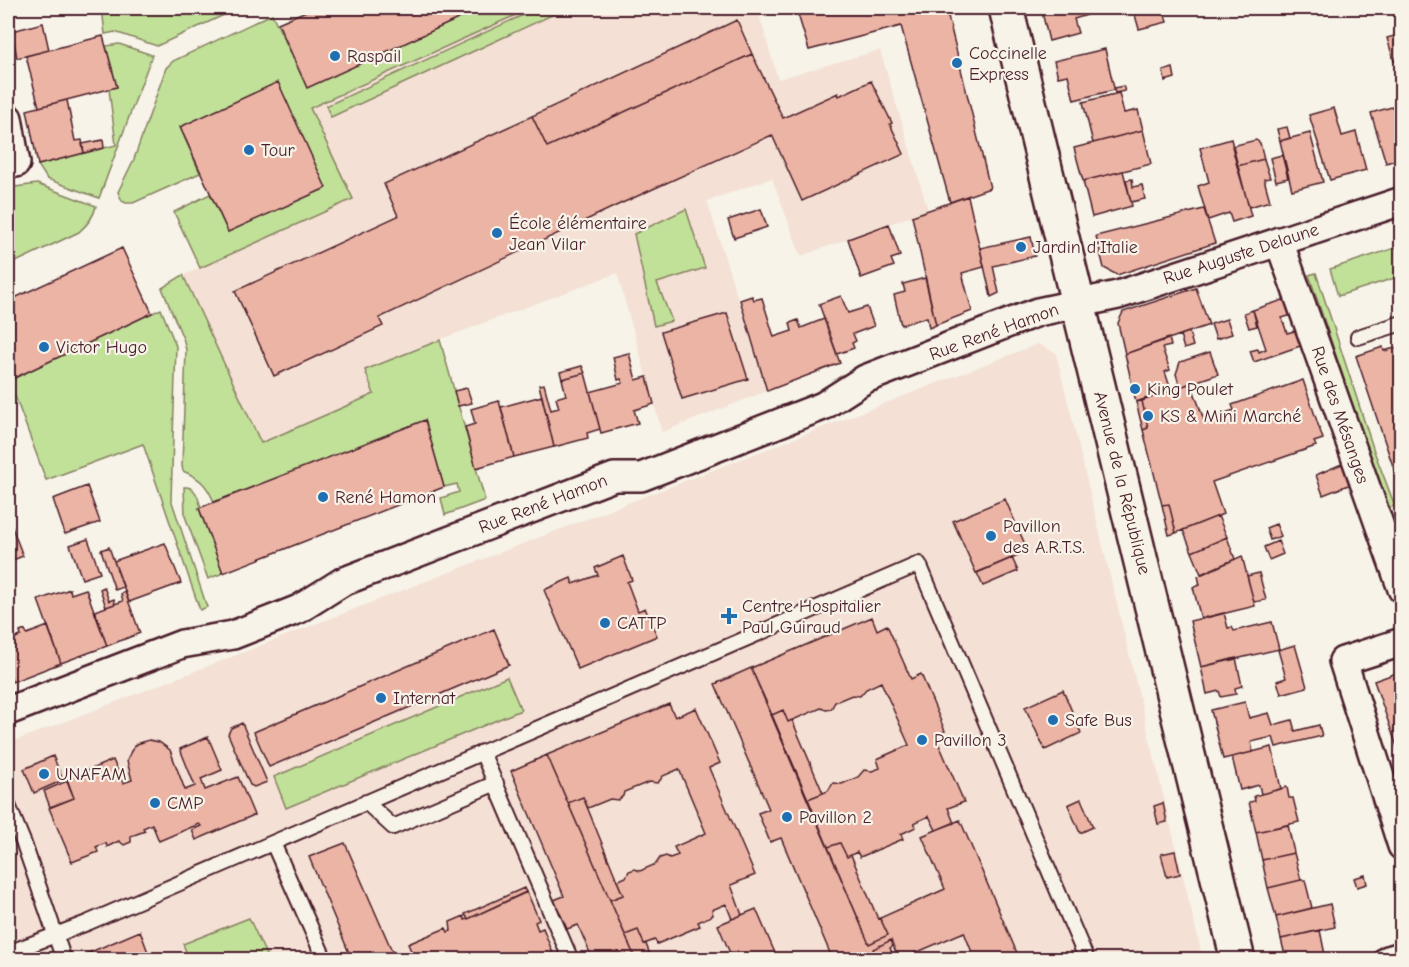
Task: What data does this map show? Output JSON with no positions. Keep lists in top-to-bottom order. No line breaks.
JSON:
{"streets":{"main road":["Avenue de la République"],"street":["Rue Auguste Delaune","Rue René Hamon","Rue des Mésanges"]},"crossings":[["Rue Auguste Delaune","Rue René Hamon"],["Rue Auguste Delaune","Rue des Mésanges"],["Rue Auguste Delaune","Avenue de la République"],["Rue René Hamon","Avenue de la République"]],"places":{"other":["Raspail","Coccinelle Express","Tour","École élémentaire Jean Vilar","Jardin d'Italie","Victor Hugo","King Poulet","KS & Mini Marché","René Hamon","Pavillon des A.R.T.S.","CATTP","Internat","Safe Bus","Pavillon 3","UNAFAM","CMP","Pavillon 2"],"health":["Centre Hospitalier Paul Guiraud"]}}
